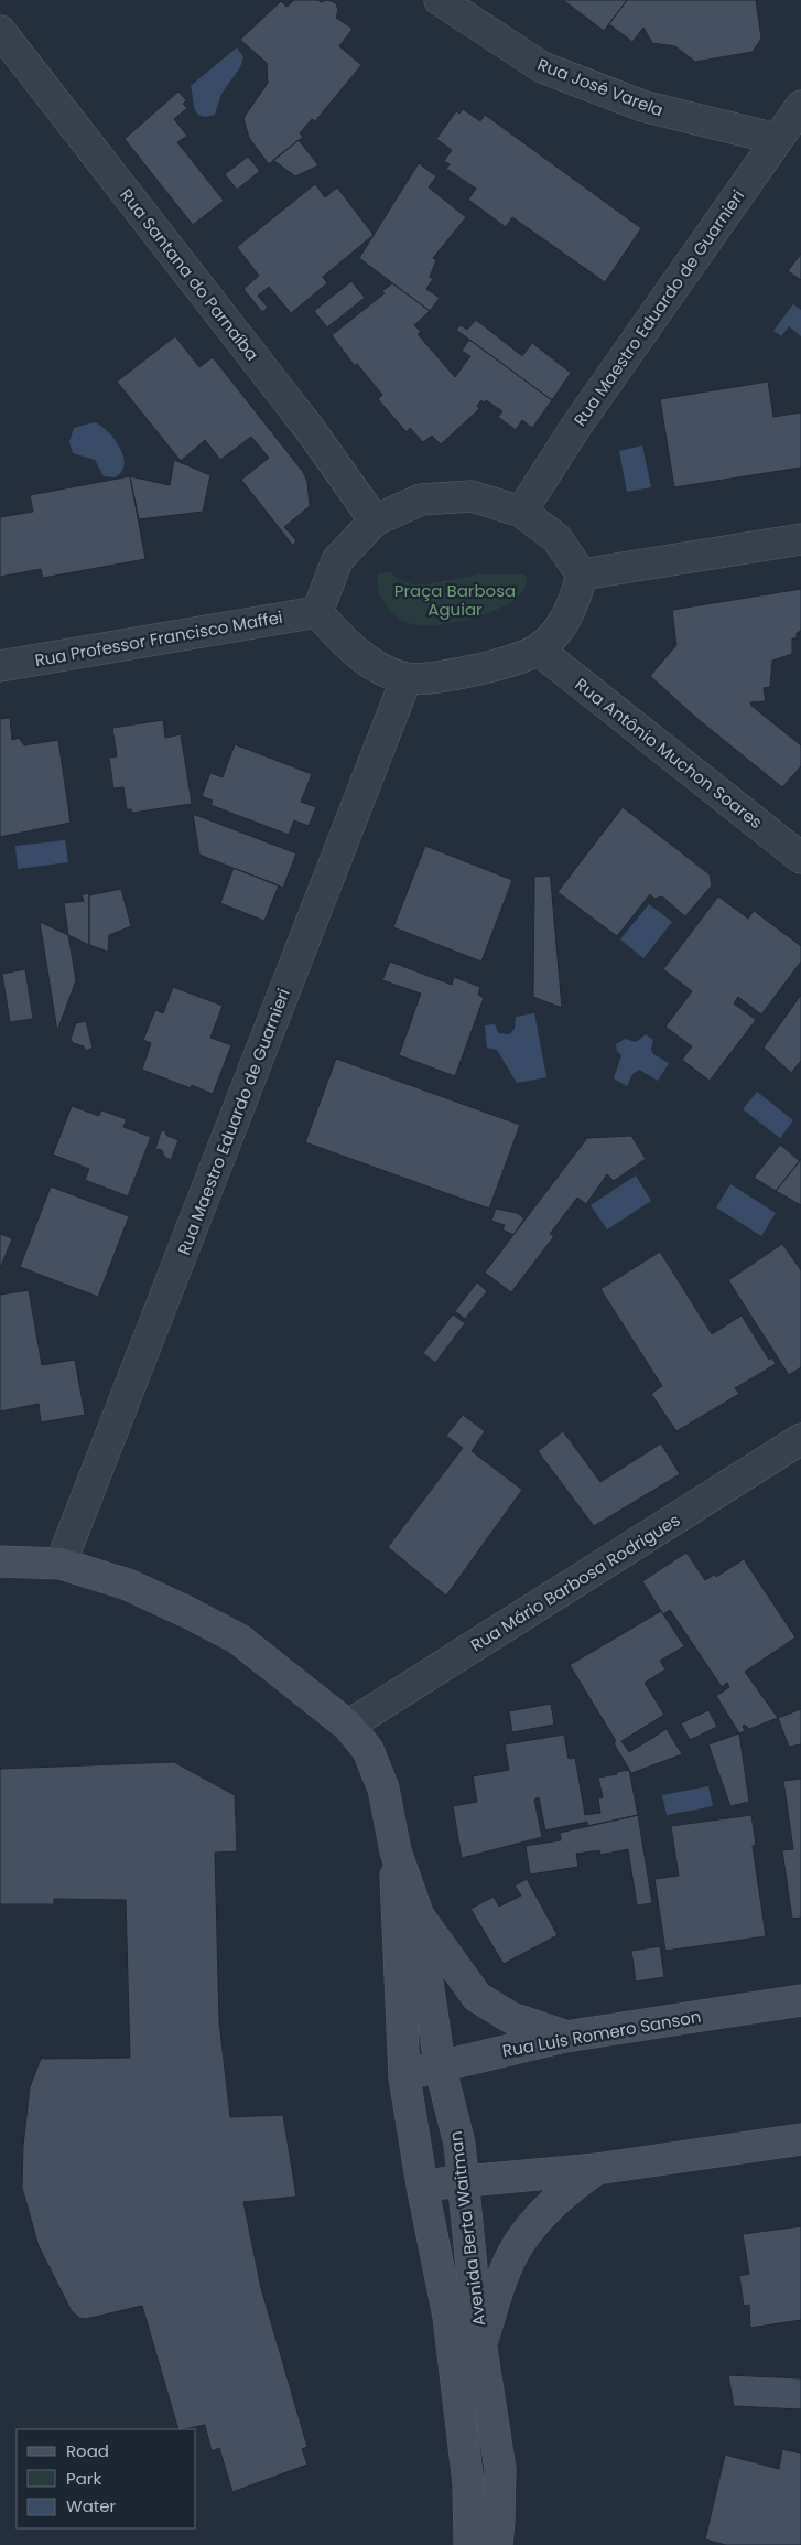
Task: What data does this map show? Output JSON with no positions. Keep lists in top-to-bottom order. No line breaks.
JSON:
{"streets":{"main road":["Rua Luis Romero Sanson","Avenida Berta Waitman"],"street":["Rua José Varela","Rua Santana do Parnaíba","Rua Maestro Eduardo de Guarnieri","Rua Professor Francisco Maffei","Rua Antônio Muchon Soares","Rua Mário Barbosa Rodrigues"]},"crossings":[["Rua José Varela","Rua Maestro Eduardo de Guarnieri"],["Rua Maestro Eduardo de Guarnieri","Avenida Berta Waitman"],["Rua Mário Barbosa Rodrigues","Avenida Berta Waitman"],["Rua Luis Romero Sanson","Avenida Berta Waitman"]],"parks":["Praça Barbosa Aguiar"],"legend":["Road","Park","Water"]}
